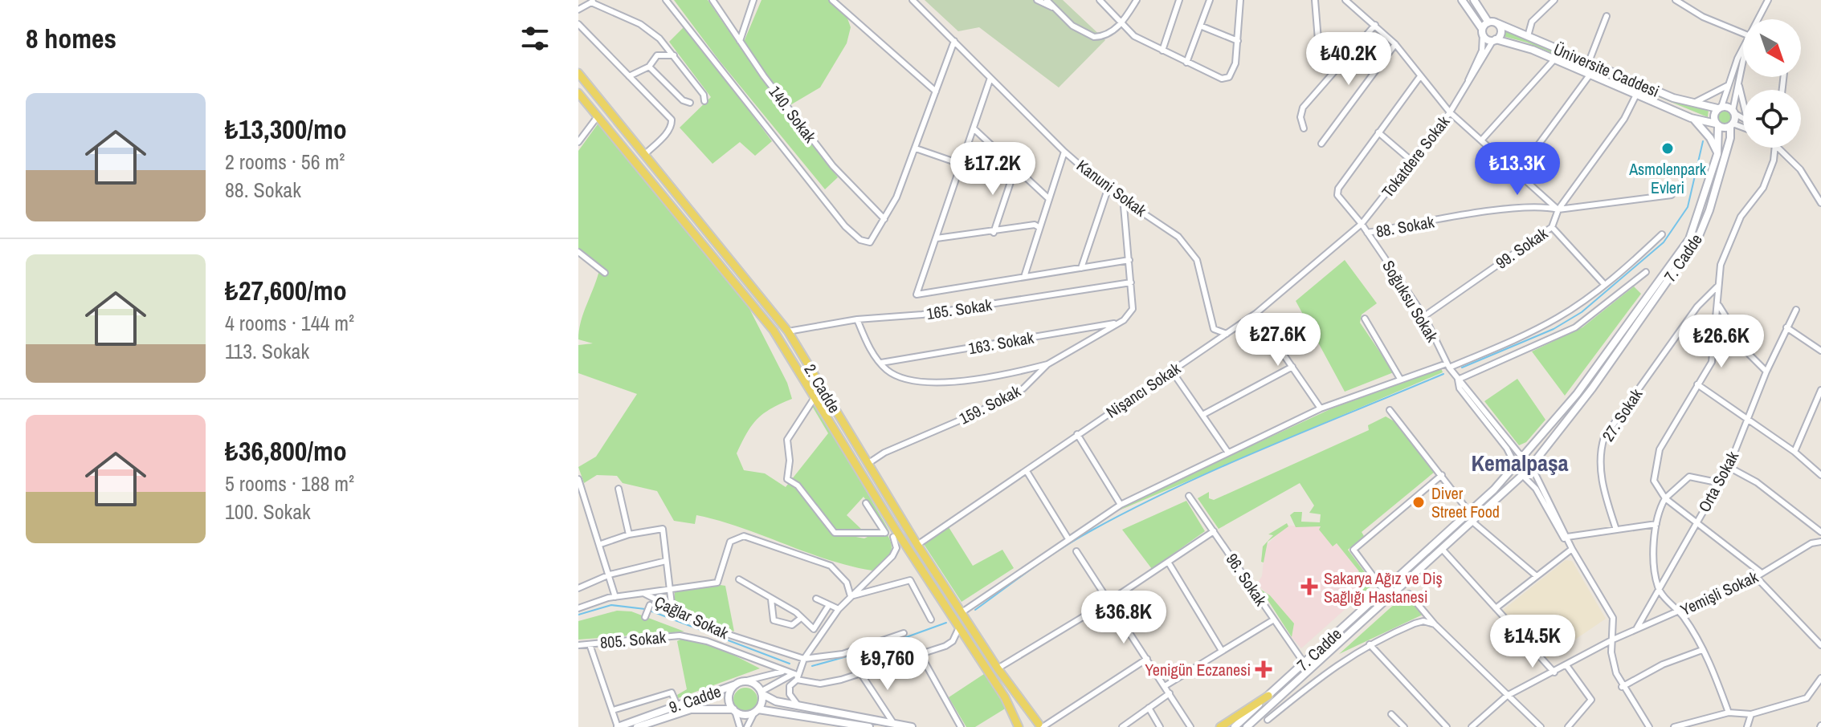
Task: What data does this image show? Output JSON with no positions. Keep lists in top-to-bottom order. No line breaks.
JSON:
{"streets":{"main road":["Üniversite Caddesi","7. Cadde","2. Cadde","9. Cadde"],"street":["140. Sokak","Tokatdere Sokak","Kanuni Sokak","88. Sokak","99. Sokak","Soğuksu Sokak","165. Sokak","163. Sokak","Nişancı Sokak","159. Sokak","27. Sokak","Orta Sokak","96. Sokak","Yemişli Sokak","Çağlar Sokak","805. Sokak"]},"crossings":[["Üniversite Caddesi","Tokatdere Sokak"],["Üniversite Caddesi","99. Sokak"],["Üniversite Caddesi","7. Cadde"],["Tokatdere Sokak","Soğuksu Sokak"],["Tokatdere Sokak","Nişancı Sokak"],["Kanuni Sokak","Nişancı Sokak"],["88. Sokak","99. Sokak"],["88. Sokak","Soğuksu Sokak"],["99. Sokak","Soğuksu Sokak"],["7. Cadde","96. Sokak"],["Soğuksu Sokak","Nişancı Sokak"],["165. Sokak","2. Cadde"],["165. Sokak","159. Sokak"],["163. Sokak","159. Sokak"],["2. Cadde","Nişancı Sokak"],["2. Cadde","159. Sokak"],["2. Cadde","805. Sokak"],["Orta Sokak","Yemişli Sokak"]],"districts":["Kemalpaşa"],"places":{"other":["Asmolenpark Evleri","Diver Street Food"],"health":["Sakarya Ağız ve Diş Sağlığı Hastanesi","Yenigün Eczanesi"]},"north":"bottom right","page":{"heading":"8 homes","price":["₺40.2K","₺17.2K","₺13.3K","₺27.6K","₺26.6K","₺36.8K","₺14.5K","₺9,760"],"list":[{"name":"₺13,300/mo","note":"2 rooms · 56 m² · 88. Sokak"},{"name":"₺27,600/mo","note":"4 rooms · 144 m² · 113. Sokak"},{"name":"₺36,800/mo","note":"5 rooms · 188 m² · 100. Sokak"}]}}
